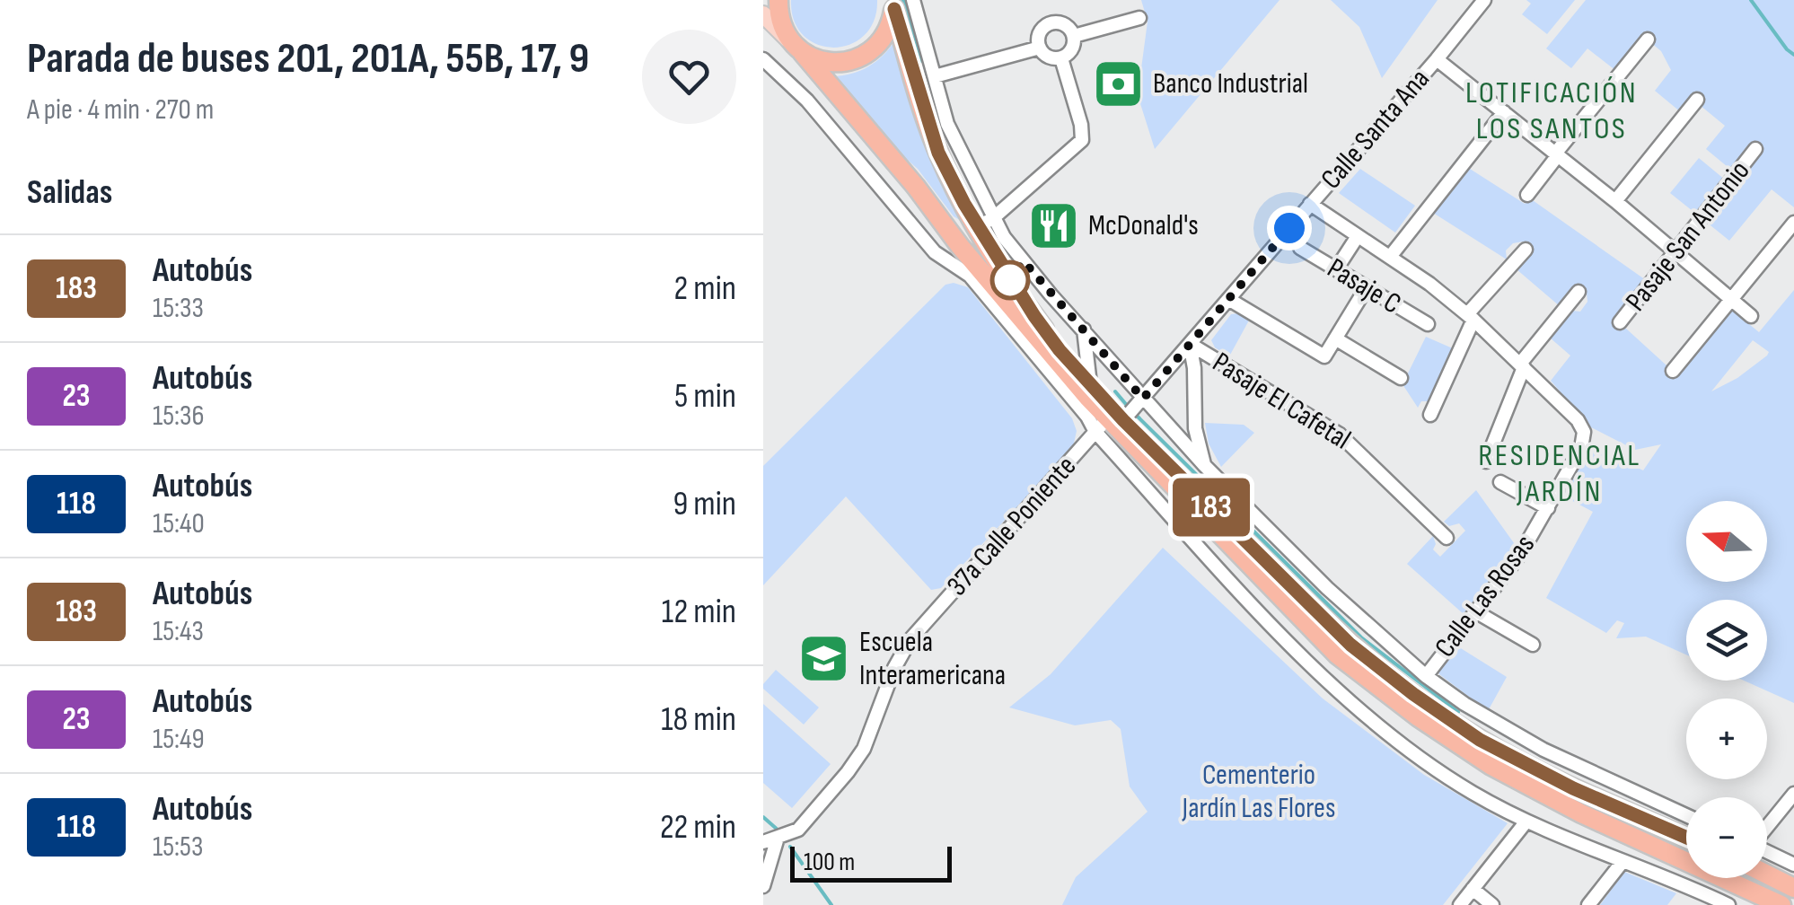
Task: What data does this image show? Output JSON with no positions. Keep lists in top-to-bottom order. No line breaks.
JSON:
{"streets":{"street":["Calle Santa Ana","Pasaje San Antonio","Pasaje C","Pasaje El Cafetal","37a Calle Poniente","Calle Las Rosas"]},"crossings":[["Calle Santa Ana","Pasaje El Cafetal"],["Calle Santa Ana","37a Calle Poniente"]],"districts":["LOTIFICACIÓN LOS SANTOS","RESIDENCIAL JARDÍN"],"parks":["Cementerio Jardín Las Flores"],"places":{"bank":["Banco Industrial"],"restaurant":["McDonald's"],"school or university":["Escuela Interamericana"]},"lines":["bus line 183"],"scale_bar":"100 m","north":"left","page":{"heading":[["Parada de buses 201, 201A, 55B, 17, 9","A pie · 4 min · 270 m"],"Salidas"],"on_map":"183","list":[{"mark":"183","name":"Autobús","note":"15:33","value":"2 min"},{"mark":"23","name":"Autobús","note":"15:36","value":"5 min"},{"mark":"118","name":"Autobús","note":"15:40","value":"9 min"},{"mark":"183","name":"Autobús","note":"15:43","value":"12 min"},{"mark":"23","name":"Autobús","note":"15:49","value":"18 min"},{"mark":"118","name":"Autobús","note":"15:53","value":"22 min"}],"map_buttons":["+","−"],"scale":"100 m"}}
